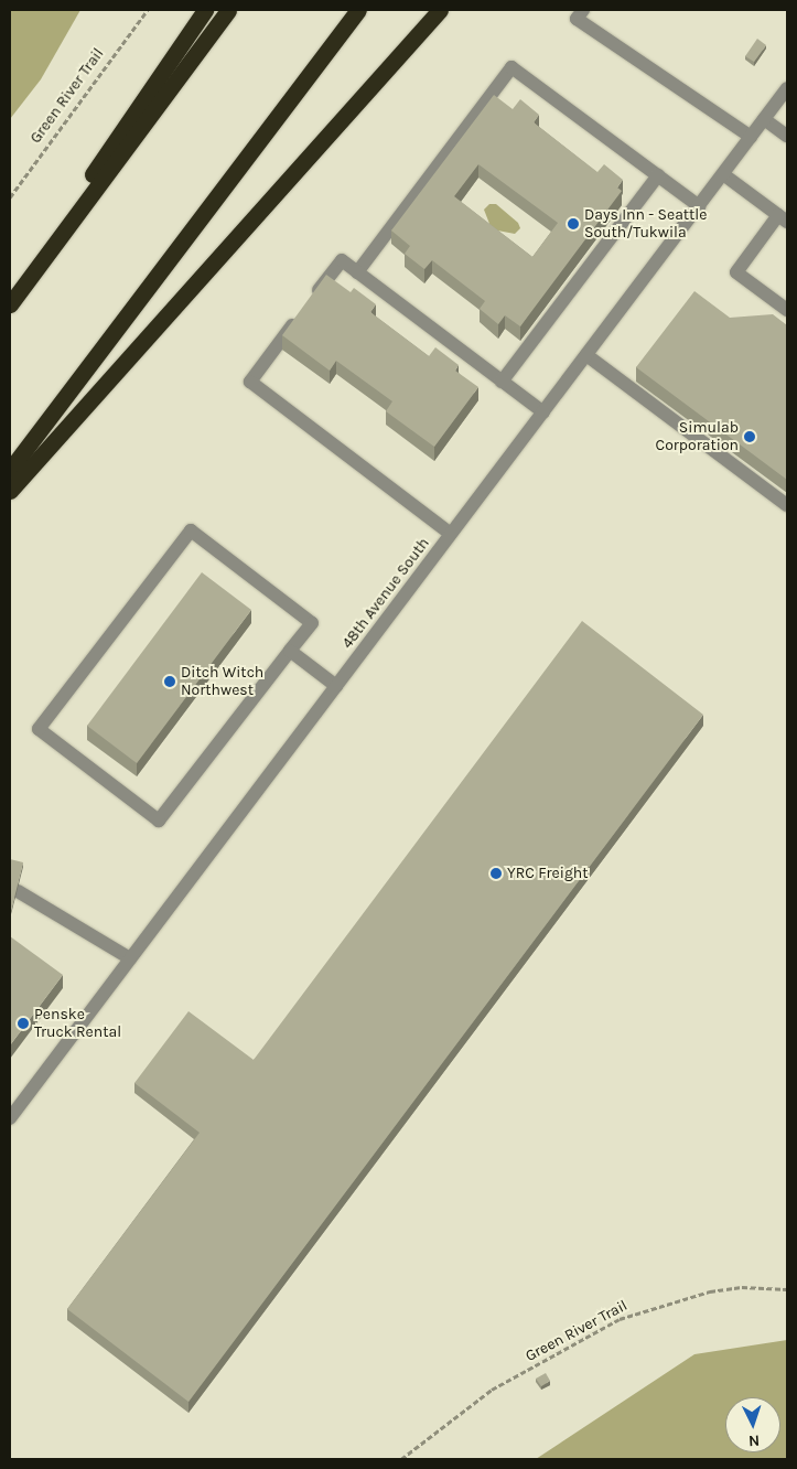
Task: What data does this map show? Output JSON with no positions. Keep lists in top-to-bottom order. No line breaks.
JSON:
{"streets":{"street":["48th Avenue South"],"path":["Green River Trail"]},"places":["Days Inn - Seattle South/Tukwila","Simulab Corporation","Ditch Witch Northwest","YRC Freight","Penske Truck Rental"],"north":"bottom"}
